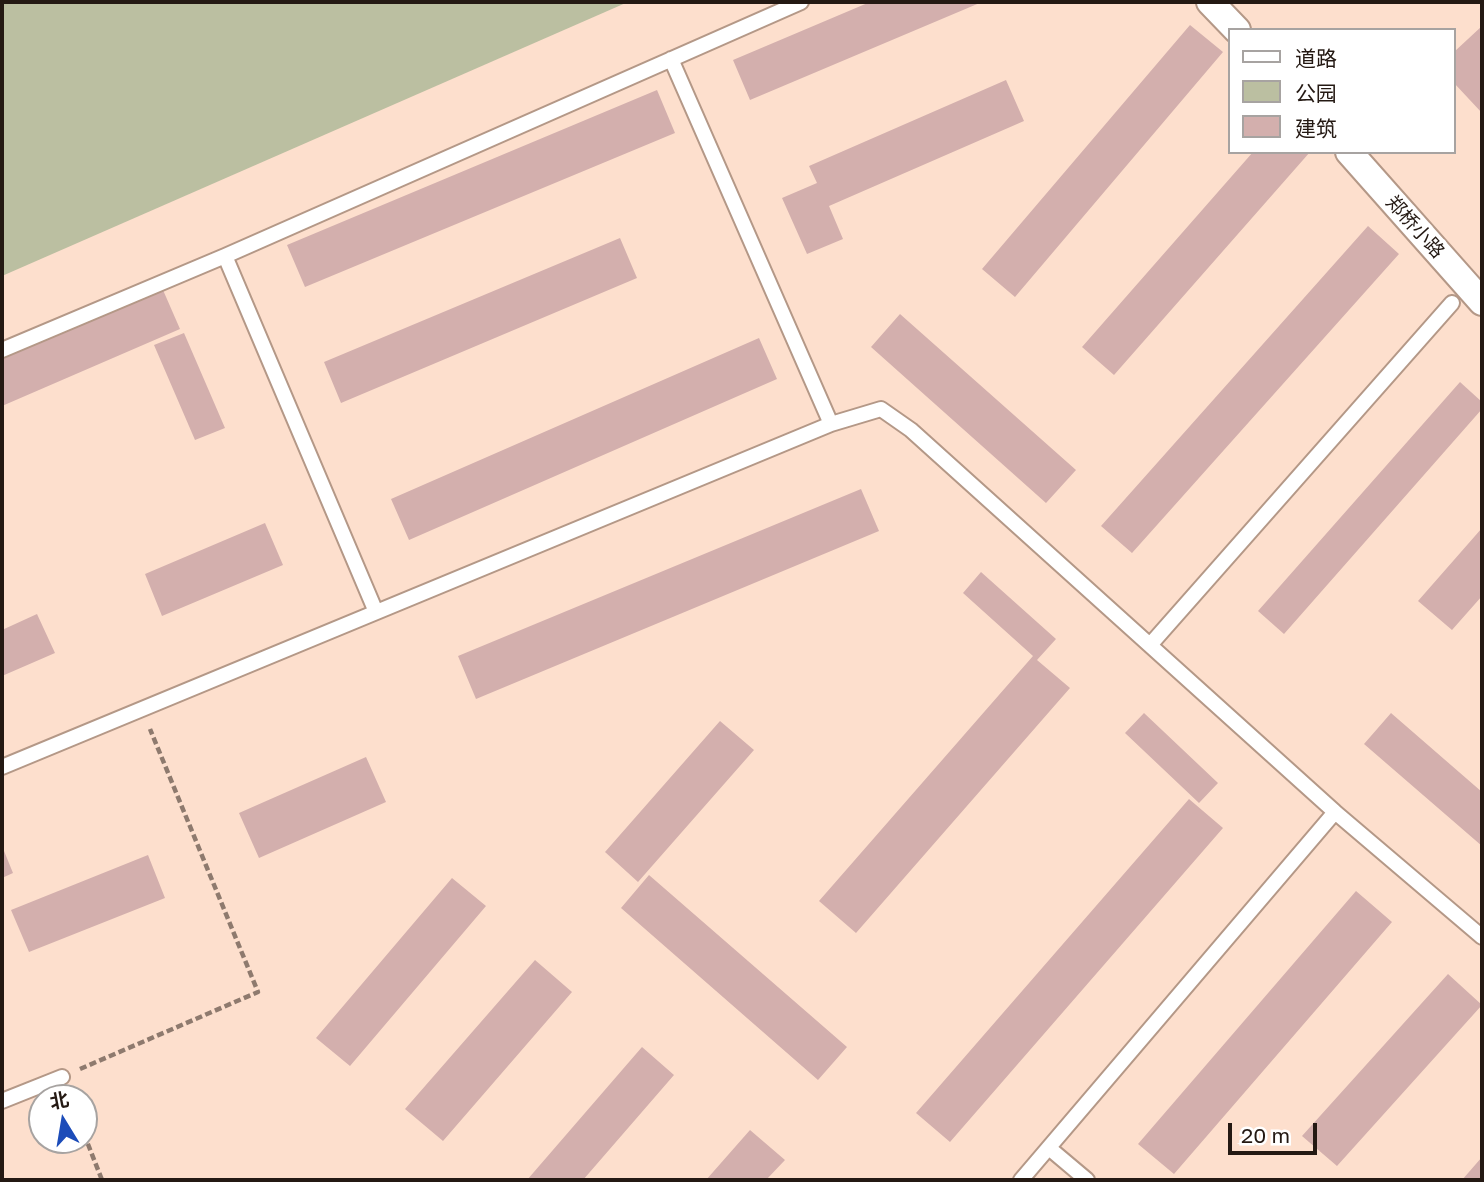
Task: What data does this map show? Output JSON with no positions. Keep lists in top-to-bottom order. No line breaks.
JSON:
{"streets":{"street":["郑桥小路"]},"legend":["道路","公园","建筑"],"scale_bar":"20 m","north":"top"}
